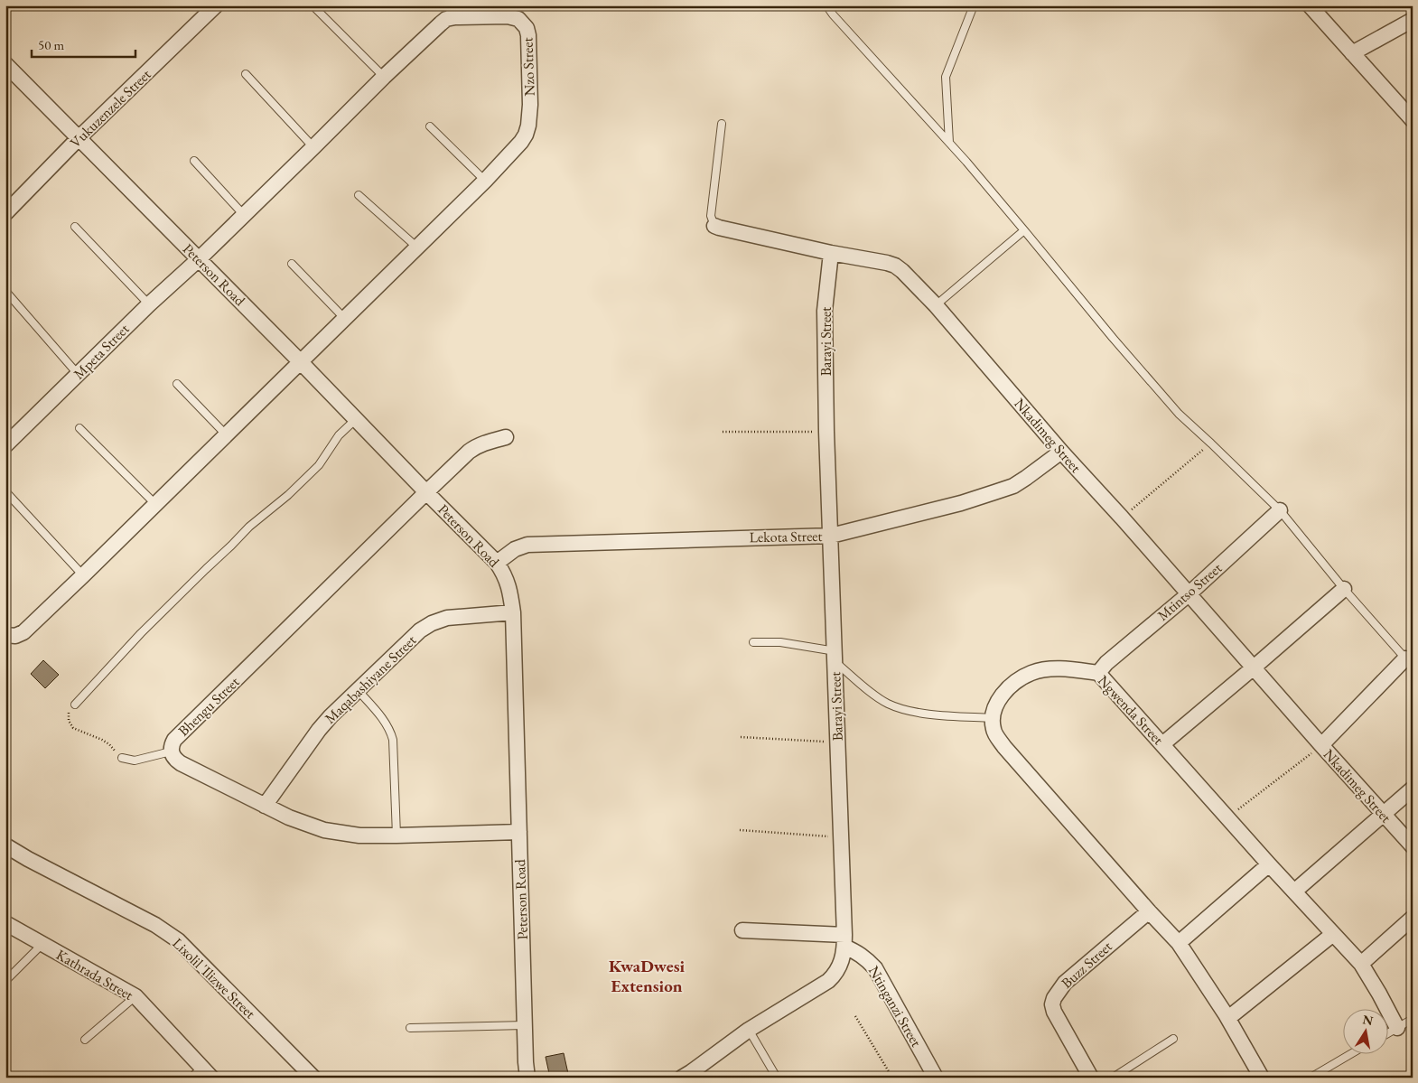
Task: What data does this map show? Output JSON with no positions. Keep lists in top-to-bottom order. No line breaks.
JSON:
{"streets":{"street":["Nzo Street","Vukuzenzele Street","Peterson Road","Barayi Street","Mpeta Street","Nkadimeg Street","Lekota Street","Mtintso Street","Maqabashiyane Street","Bhengu Street","Ngwenda Street","Buzz Street","Kathrada Street","Lixolil 'Ilizwe Street","Ntinganzi Street"]},"crossings":[["Nzo Street","Peterson Road"],["Nzo Street","Mpeta Street"],["Vukuzenzele Street","Peterson Road"],["Peterson Road","Mpeta Street"],["Peterson Road","Lekota Street"],["Peterson Road","Maqabashiyane Street"],["Peterson Road","Bhengu Street"],["Barayi Street","Nkadimeg Street"],["Barayi Street","Lekota Street"],["Barayi Street","Ntinganzi Street"],["Nkadimeg Street","Lekota Street"],["Nkadimeg Street","Mtintso Street"],["Mtintso Street","Ngwenda Street"],["Maqabashiyane Street","Bhengu Street"]],"districts":["KwaDwesi Extension"],"scale_bar":"50 m","north":"top"}
